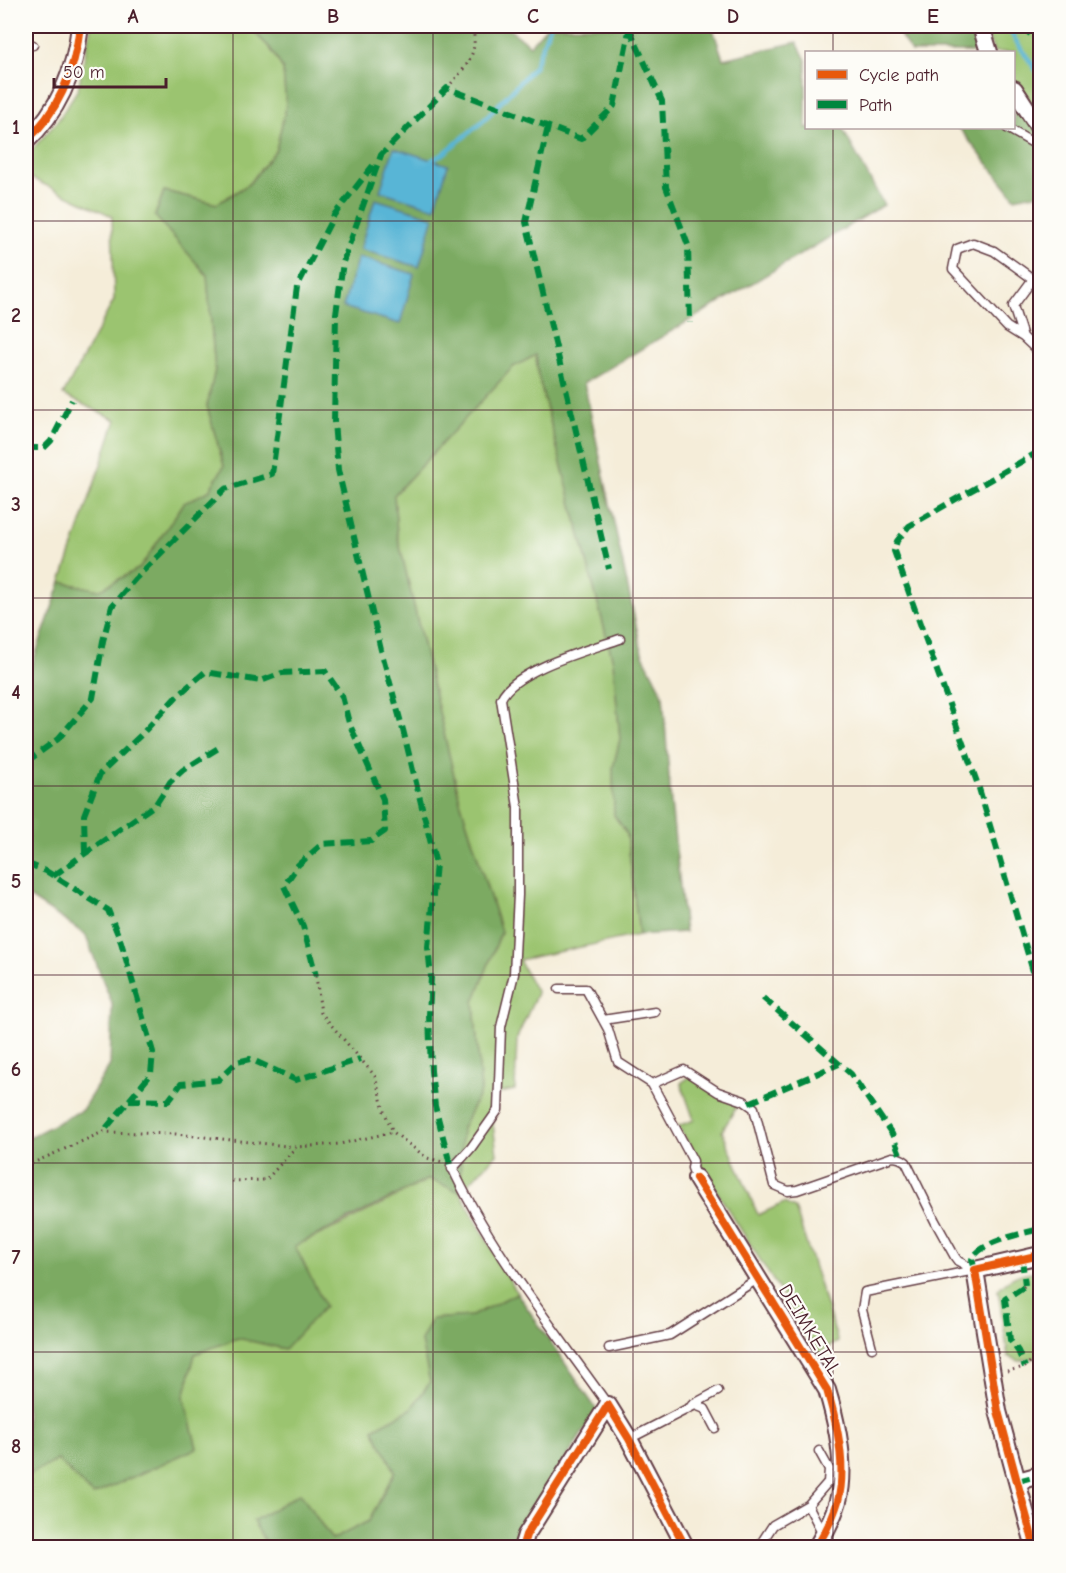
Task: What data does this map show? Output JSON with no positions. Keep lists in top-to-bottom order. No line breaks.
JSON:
{"streets":{"street":["DEIMKETAL"]},"legend":["Cycle path","Path"],"scale_bar":"50 m","grid":{"columns":["A","B","C","D","E"],"rows":["1","2","3","4","5","6","7","8"]}}
